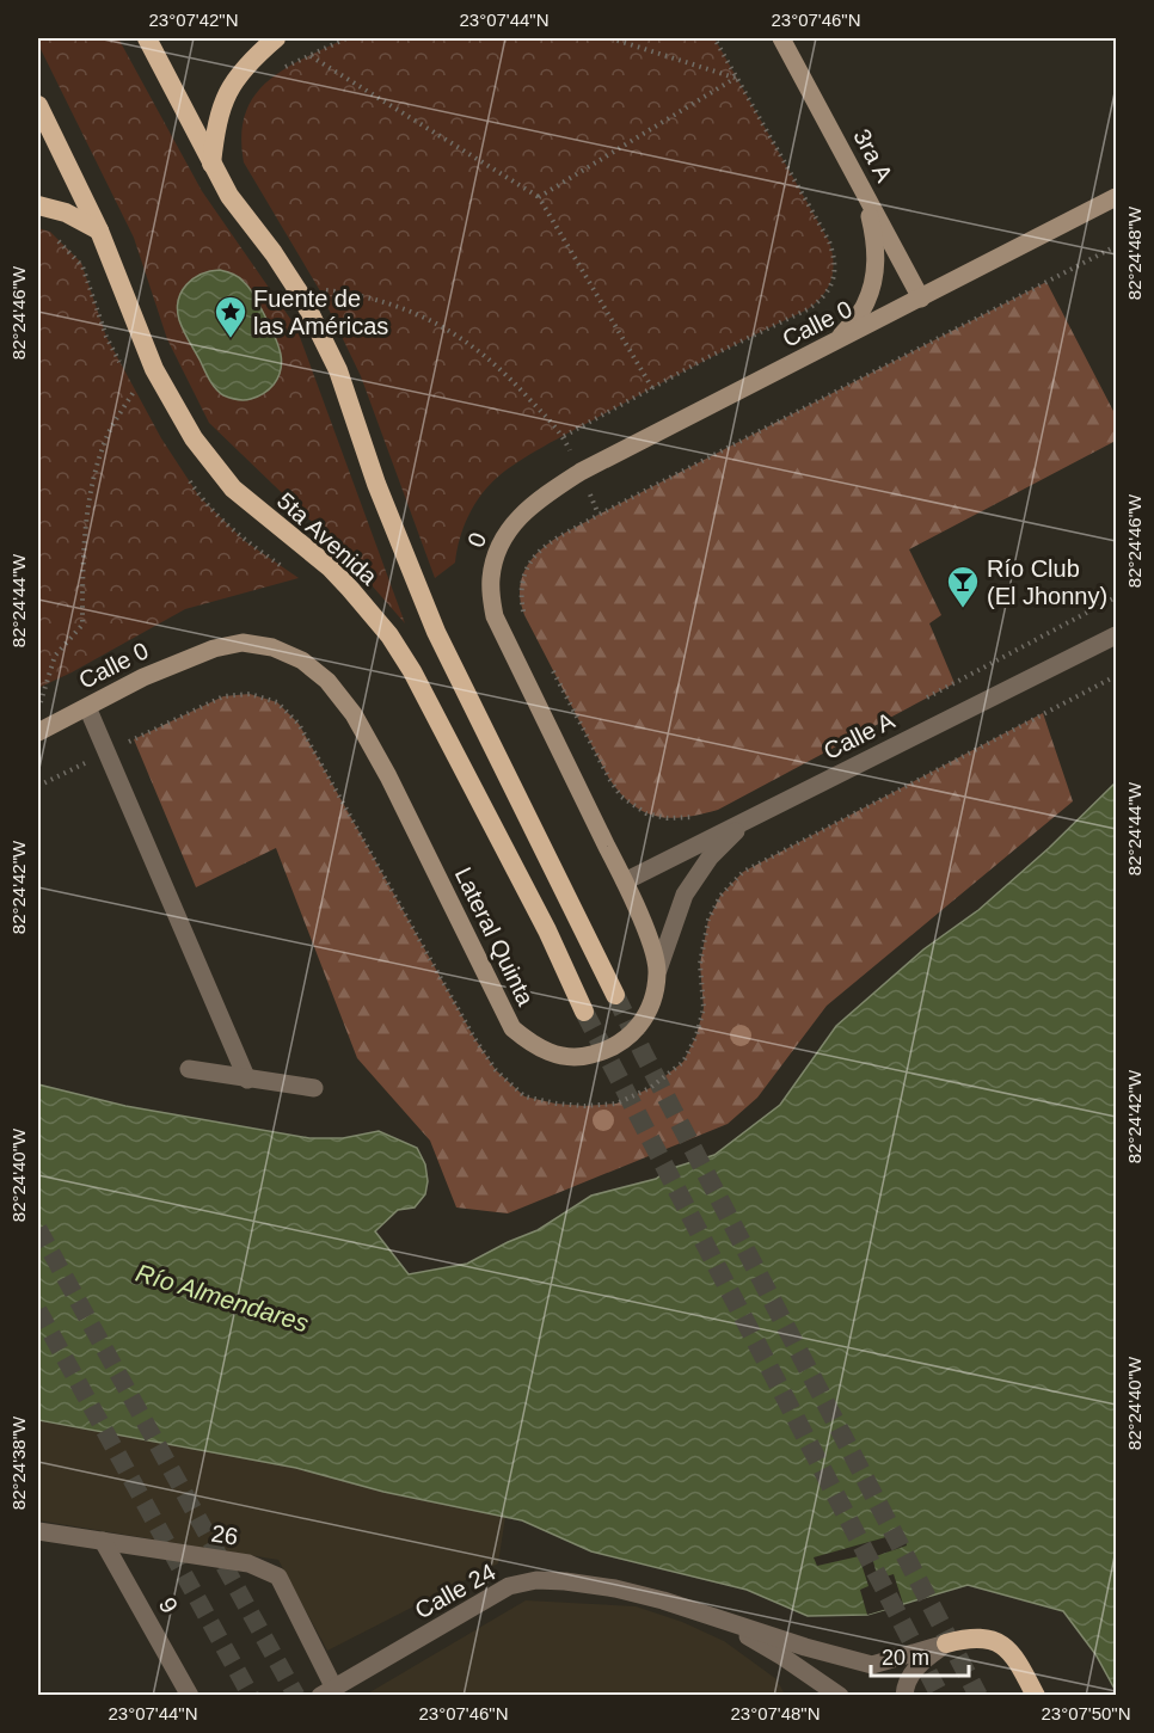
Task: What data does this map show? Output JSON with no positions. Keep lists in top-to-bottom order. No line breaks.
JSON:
{"streets":{"highway":["5ta Avenida"],"main road":["3ra A","Calle 0","0","Lateral Quinta"],"street":["Calle A","26","Calle 24","9"]},"crossings":[["3ra A","Calle 0"],["Calle 0","0"],["Calle 0","Lateral Quinta"],["0","Lateral Quinta"],["Calle A","Lateral Quinta"],["26","Calle 24"],["26","9"]],"water":["Río Almendares"],"places":{"place":["Fuente de las Américas"],"bar":["Río Club (El Jhonny)"]},"scale_bar":"20 m","coordinates":["23°07'42\"N","23°07'44\"N","23°07'46\"N","82°24'48\"W","82°24'46\"W","82°24'44\"W","82°24'42\"W","82°24'40\"W","82°24'38\"W","23°07'48\"N","23°07'50\"N"]}
